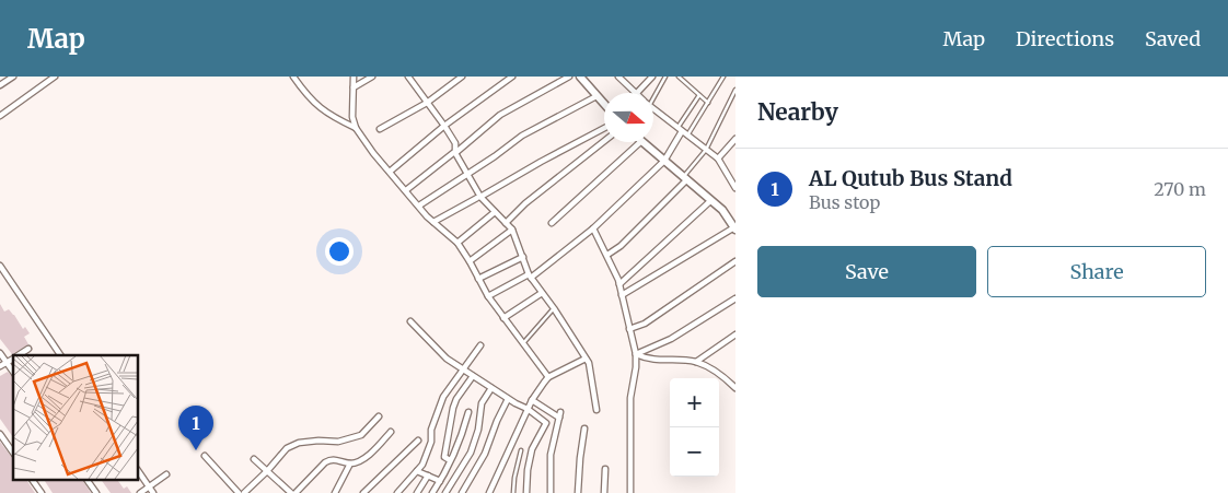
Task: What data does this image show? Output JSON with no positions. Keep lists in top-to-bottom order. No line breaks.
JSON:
{"north":"right","page":{"header":"Map","nav":["Map","Directions","Saved"],"heading":"Nearby","list":[{"mark":"1","name":"AL Qutub Bus Stand","note":"Bus stop","value":"270 m"}],"buttons":["Save","Share"],"map_buttons":["+","−"],"pins":"1"}}
